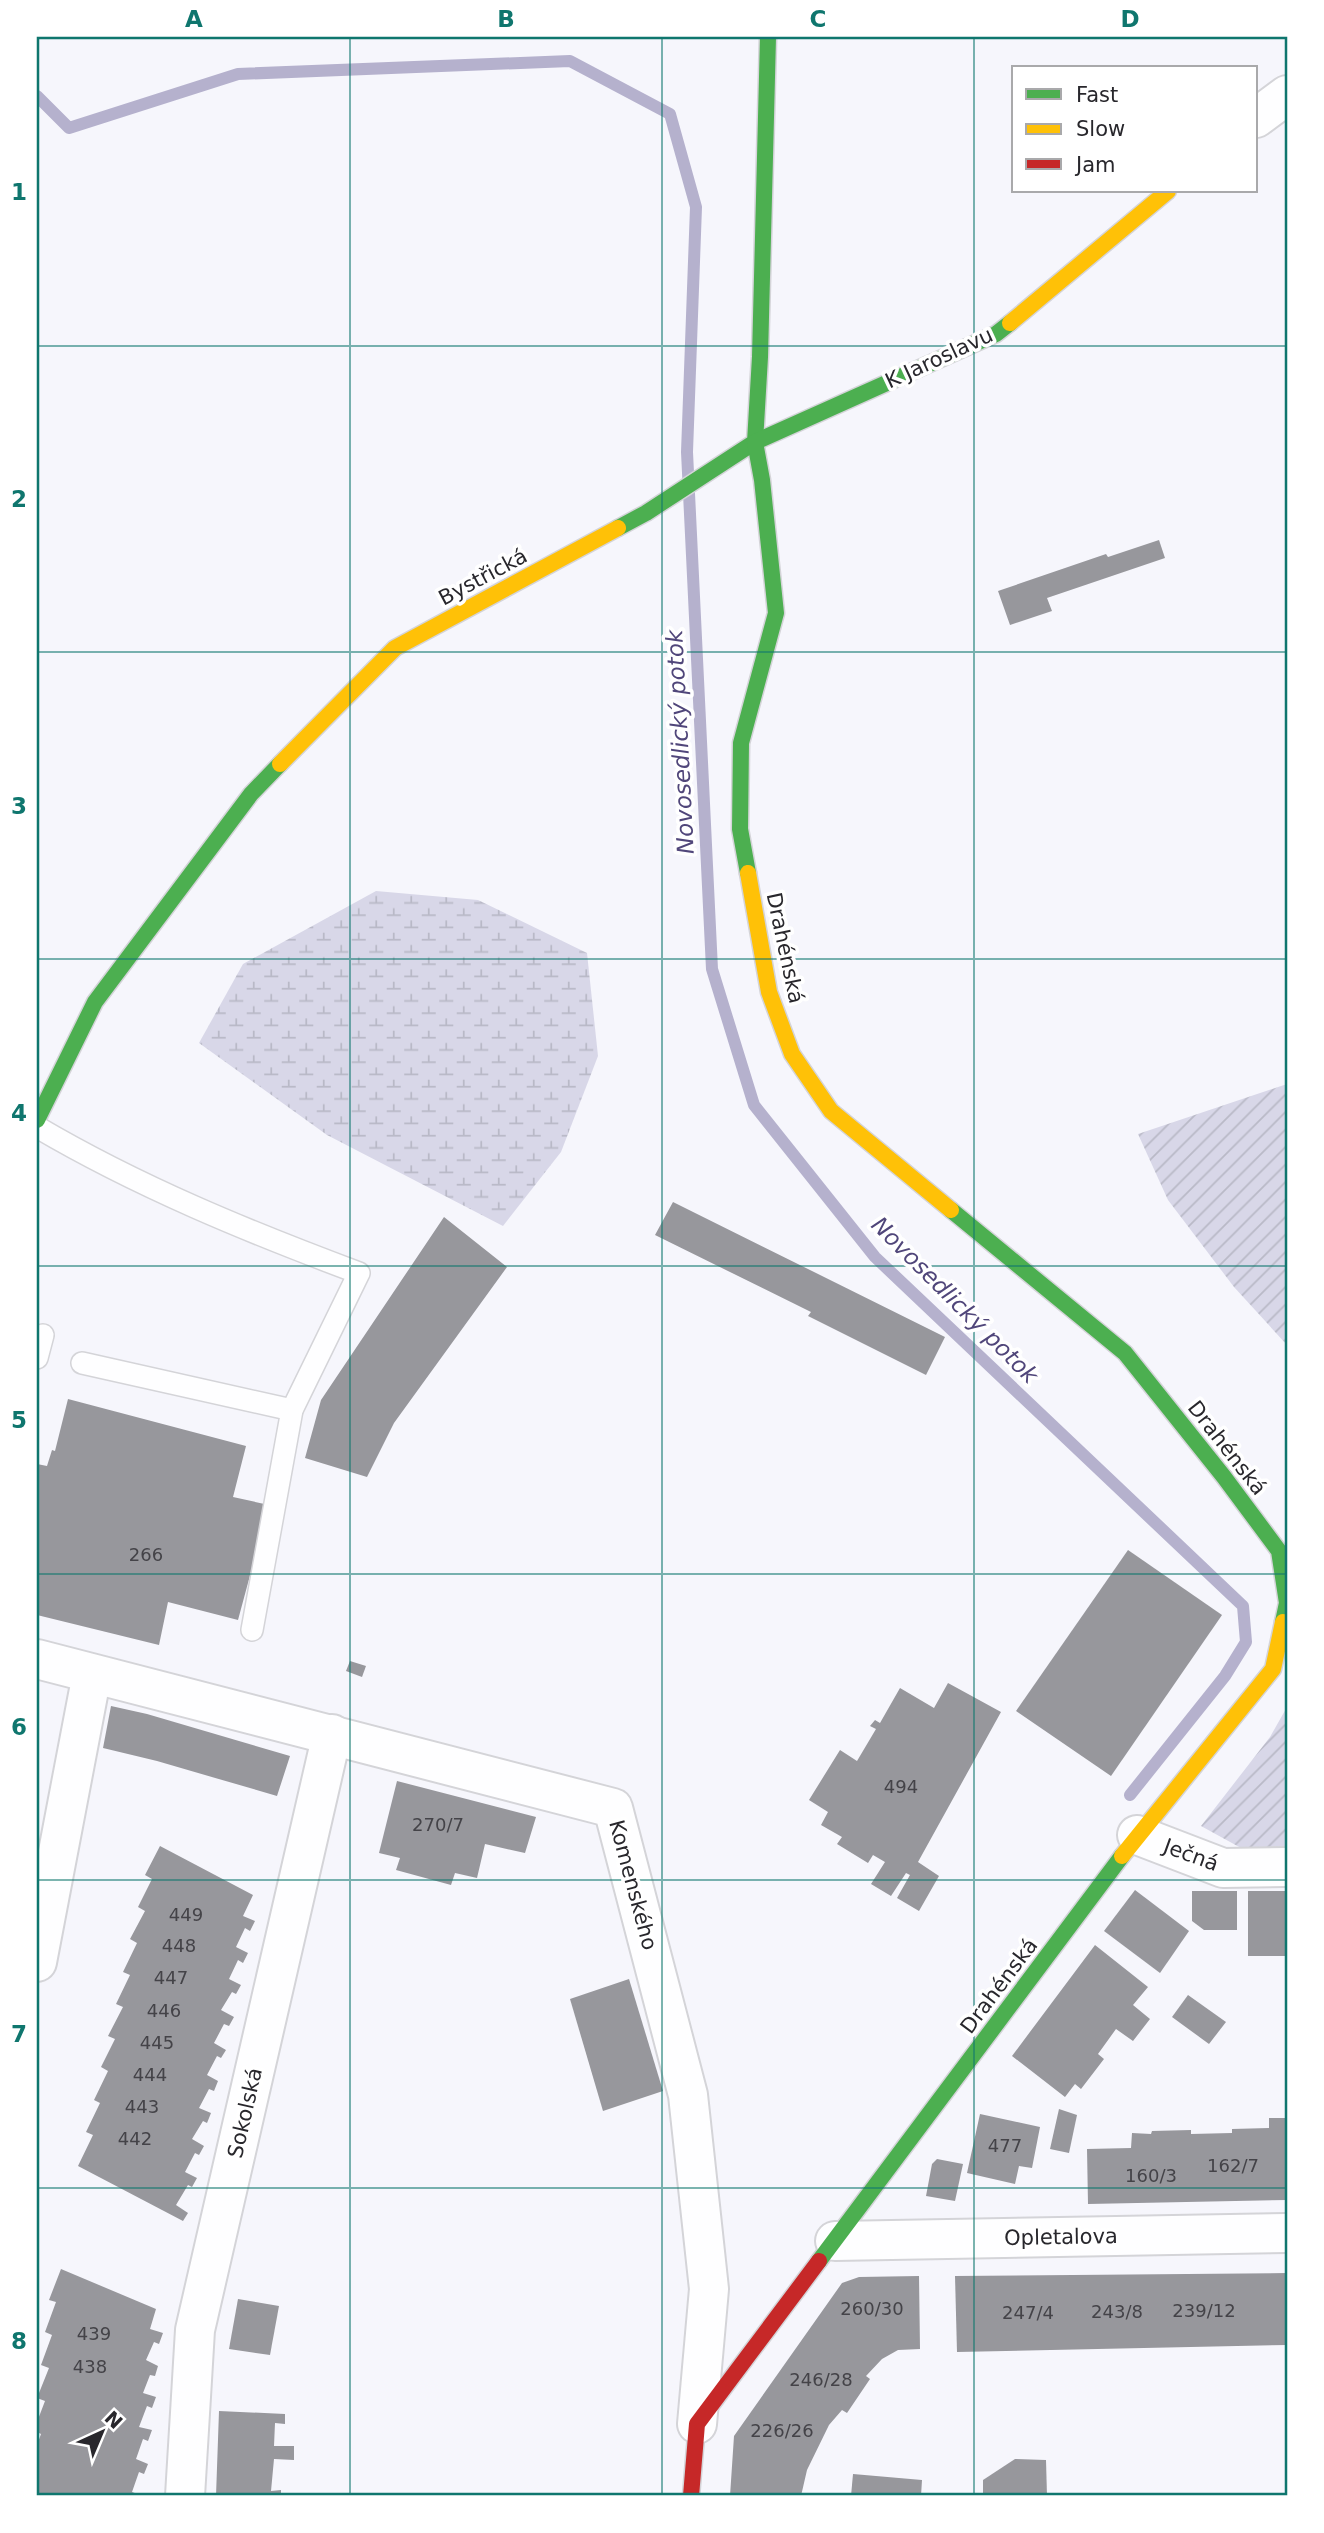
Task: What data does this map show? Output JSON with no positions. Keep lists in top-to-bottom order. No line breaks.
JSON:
{"streets":{"street":["K Jaroslavu","Bystřická","Drahénská","Ječná","Komenského","Sokolská","Opletalova"]},"crossings":[["K Jaroslavu","Bystřická"],["K Jaroslavu","Drahénská"],["Bystřická","Drahénská"],["Drahénská","Ječná"],["Drahénská","Komenského"],["Drahénská","Opletalova"],["Komenského","Sokolská"]],"water":["Novosedlický potok"],"house_numbers":["266","494","270/7","449","448","447","446","445","444","443","442","477","162/7","160/3","260/30","239/12","243/8","247/4","439","438","246/28","226/26"],"legend":["Fast","Slow","Jam"],"north":"top right","grid":{"columns":["A","B","C","D"],"rows":["1","2","3","4","5","6","7","8"]}}
